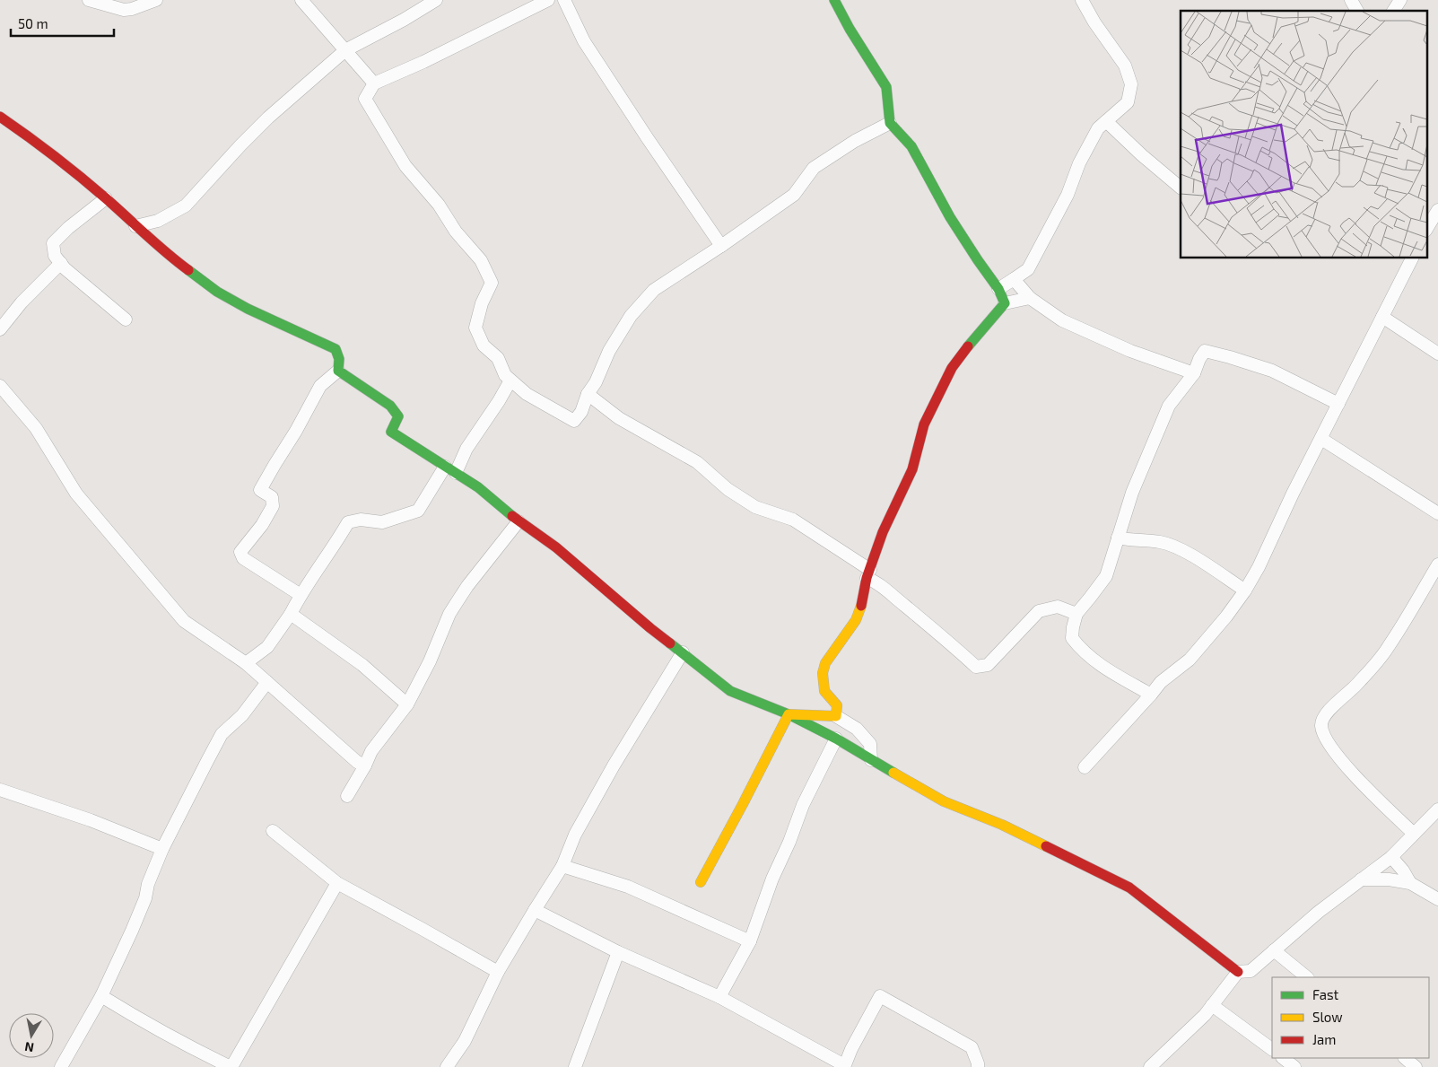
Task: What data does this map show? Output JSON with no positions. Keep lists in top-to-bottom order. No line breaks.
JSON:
{"legend":["Fast","Slow","Jam"],"scale_bar":"50 m","north":"bottom"}
